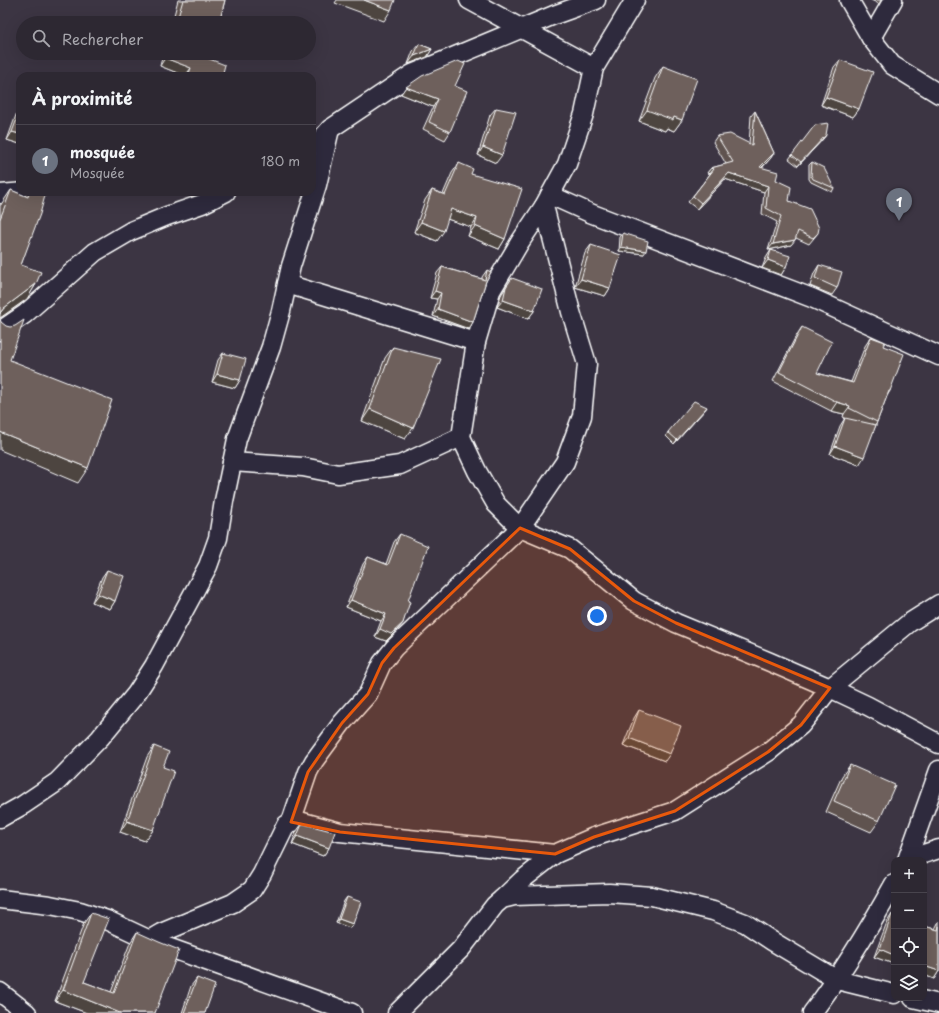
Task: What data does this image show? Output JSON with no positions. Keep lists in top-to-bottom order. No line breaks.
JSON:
{"page":{"search":"Rechercher","heading":"À proximité","list":[{"mark":"1","name":"mosquée","note":"Mosquée","value":"180 m"}],"pins":"1","map_buttons":["+","−"]}}
